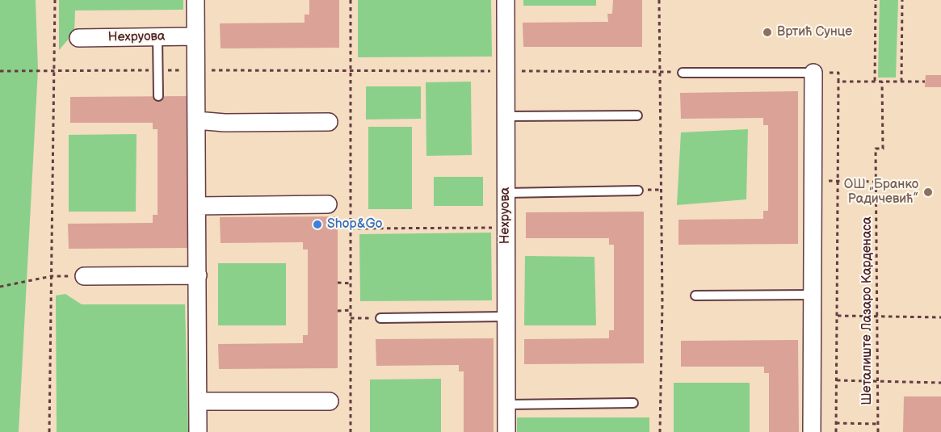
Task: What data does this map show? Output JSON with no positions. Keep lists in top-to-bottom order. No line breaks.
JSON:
{"streets":{"street":["Нехруова"],"path":["Шеталиште Лазаро Карденаса"]},"places":["Вртић Сунце","ОШ „Бранко Радичевић”","Shop&Go"]}
